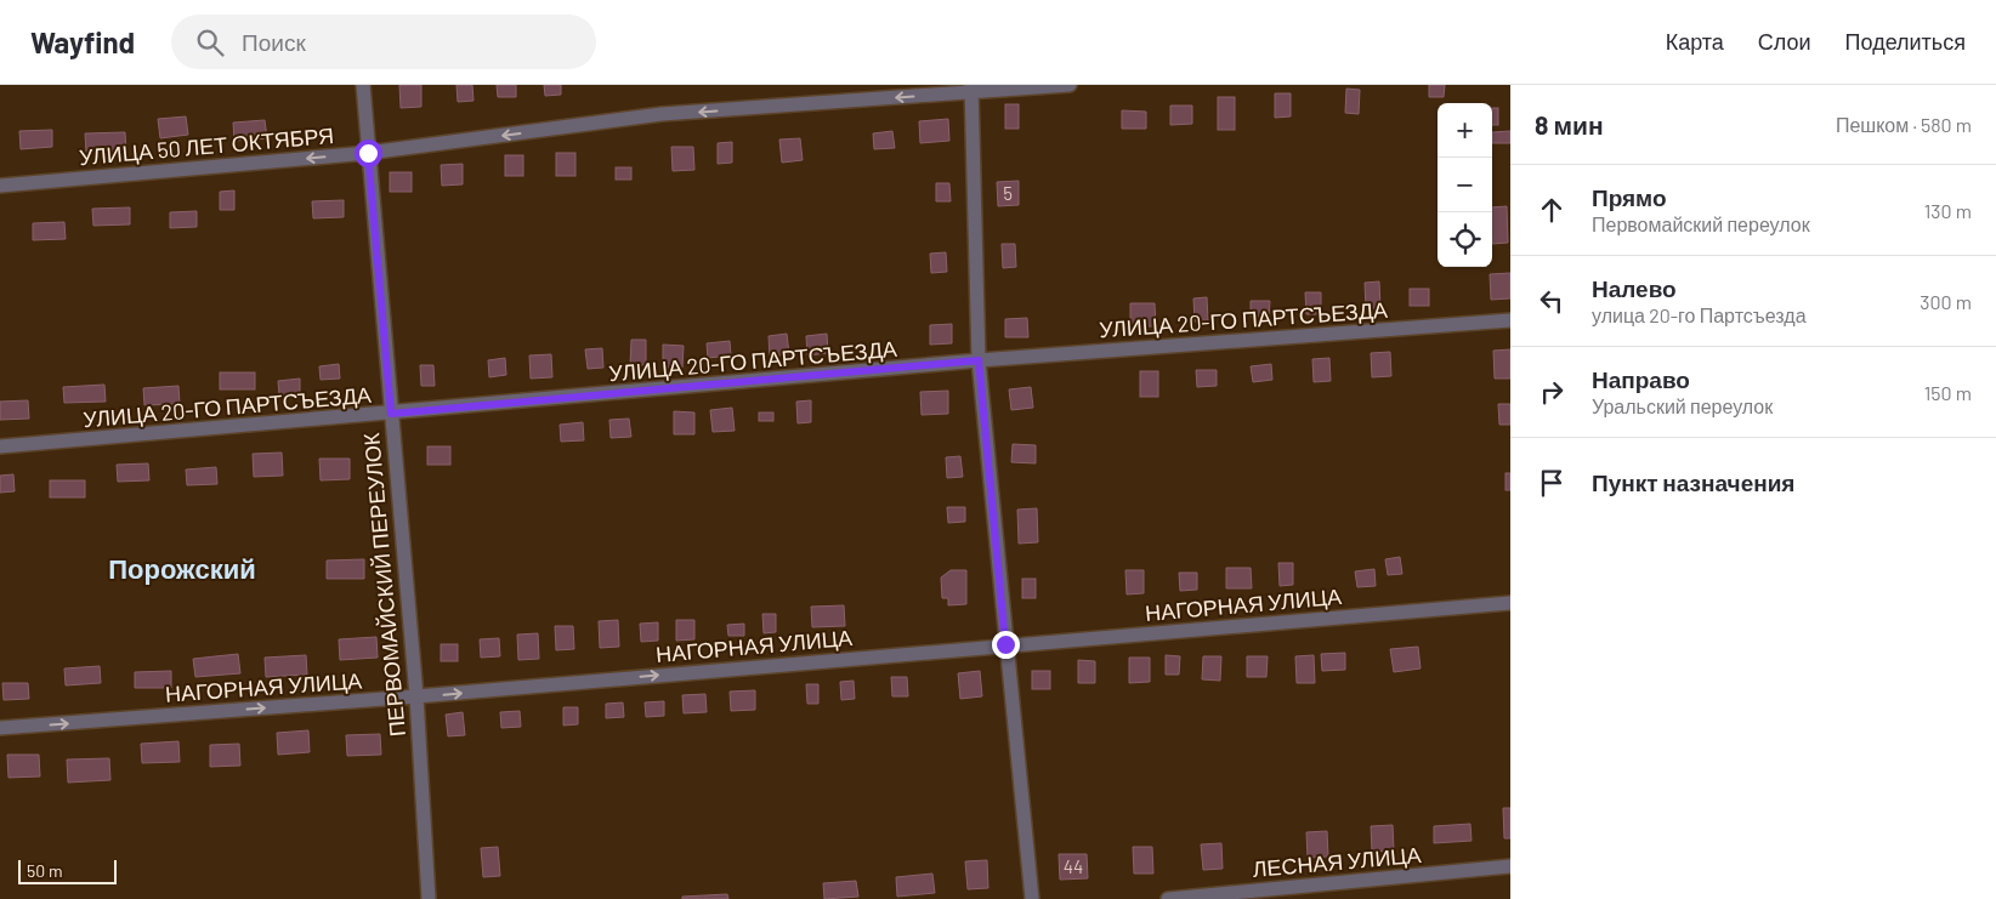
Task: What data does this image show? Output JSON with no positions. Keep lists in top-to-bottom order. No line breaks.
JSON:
{"streets":{"street":["УЛИЦА 50 ЛЕТ ОКТЯБРЯ","УЛИЦА 20-ГО ПАРТСЪЕЗДА","ПЕРВОМАЙСКИЙ ПЕРЕУЛОК","НАГОРНАЯ УЛИЦА","ЛЕСНАЯ УЛИЦА"]},"crossings":[["УЛИЦА 50 ЛЕТ ОКТЯБРЯ","ПЕРВОМАЙСКИЙ ПЕРЕУЛОК"],["УЛИЦА 20-ГО ПАРТСЪЕЗДА","ПЕРВОМАЙСКИЙ ПЕРЕУЛОК"],["ПЕРВОМАЙСКИЙ ПЕРЕУЛОК","НАГОРНАЯ УЛИЦА"]],"one_way":["УЛИЦА 50 ЛЕТ ОКТЯБРЯ","НАГОРНАЯ УЛИЦА"],"districts":["Порожский"],"house_numbers":["5","44"],"scale_bar":"50 m","page":{"header":"Wayfind","search":"Поиск","nav":["Карта","Слои","Поделиться"],"heading":["8 мин","Пешком · 580 m"],"map_buttons":["+","−"],"list":[["Прямо","Первомайский переулок","130 m"],["Налево","улица 20-го Партсъезда","300 m"],["Направо","Уральский переулок","150 m"],"Пункт назначения"],"scale":"50 m"}}
